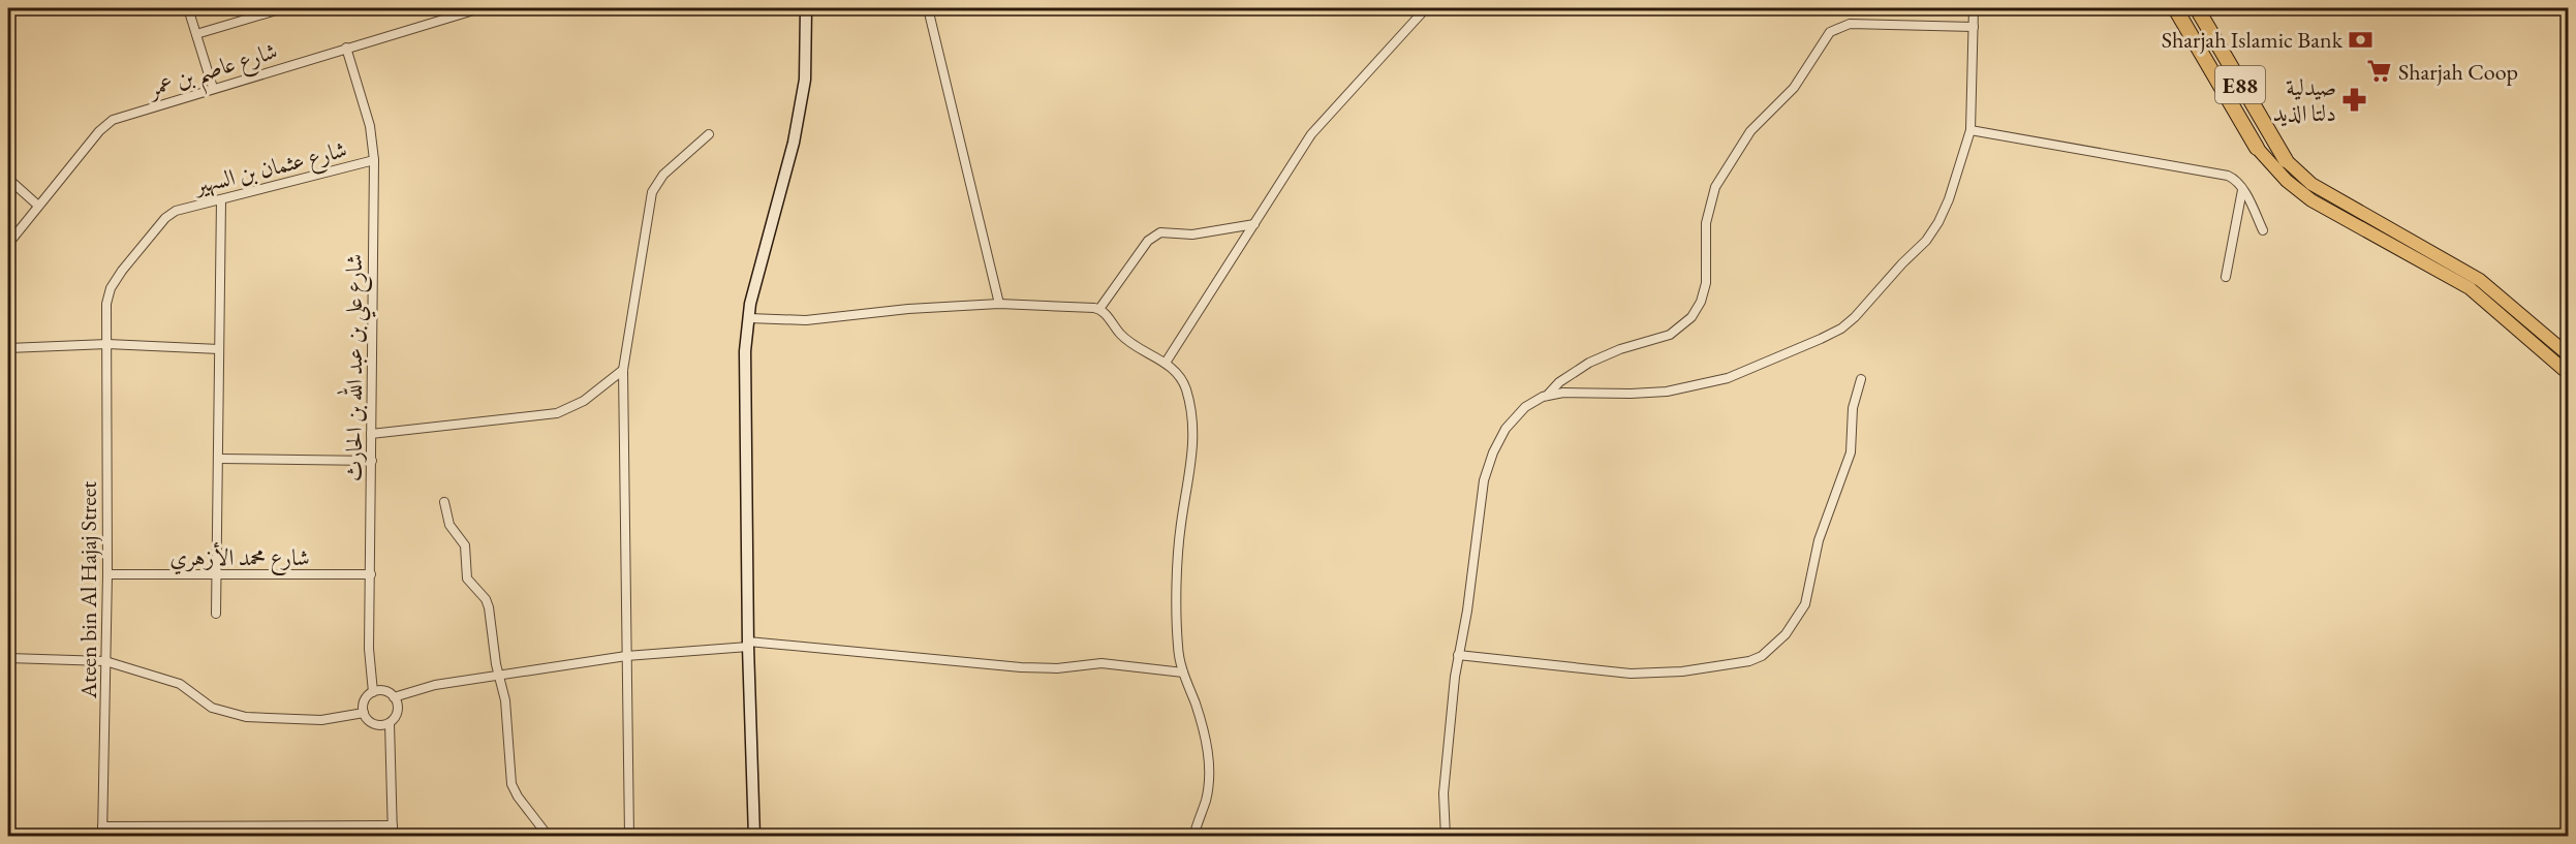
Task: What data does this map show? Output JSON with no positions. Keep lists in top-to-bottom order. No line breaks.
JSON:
{"streets":{"highway":["E88"],"street":["شارع عاصم بن عمر","شارع عثمان بن السهير","شارع علي بن عبد الله بن الحارث","شارع محمد الأزهري","Ateen bin Al Hajaj Street"]},"crossings":[["شارع عاصم بن عمر","شارع علي بن عبد الله بن الحارث"],["شارع عثمان بن السهير","شارع علي بن عبد الله بن الحارث"],["شارع عثمان بن السهير","Ateen bin Al Hajaj Street"],["شارع علي بن عبد الله بن الحارث","شارع محمد الأزهري"],["شارع محمد الأزهري","Ateen bin Al Hajaj Street"]],"places":{"bank":["Sharjah Islamic Bank"],"supermarket":["Sharjah Coop"],"pharmacy":["صيدلية دلتا الذيد"]}}
